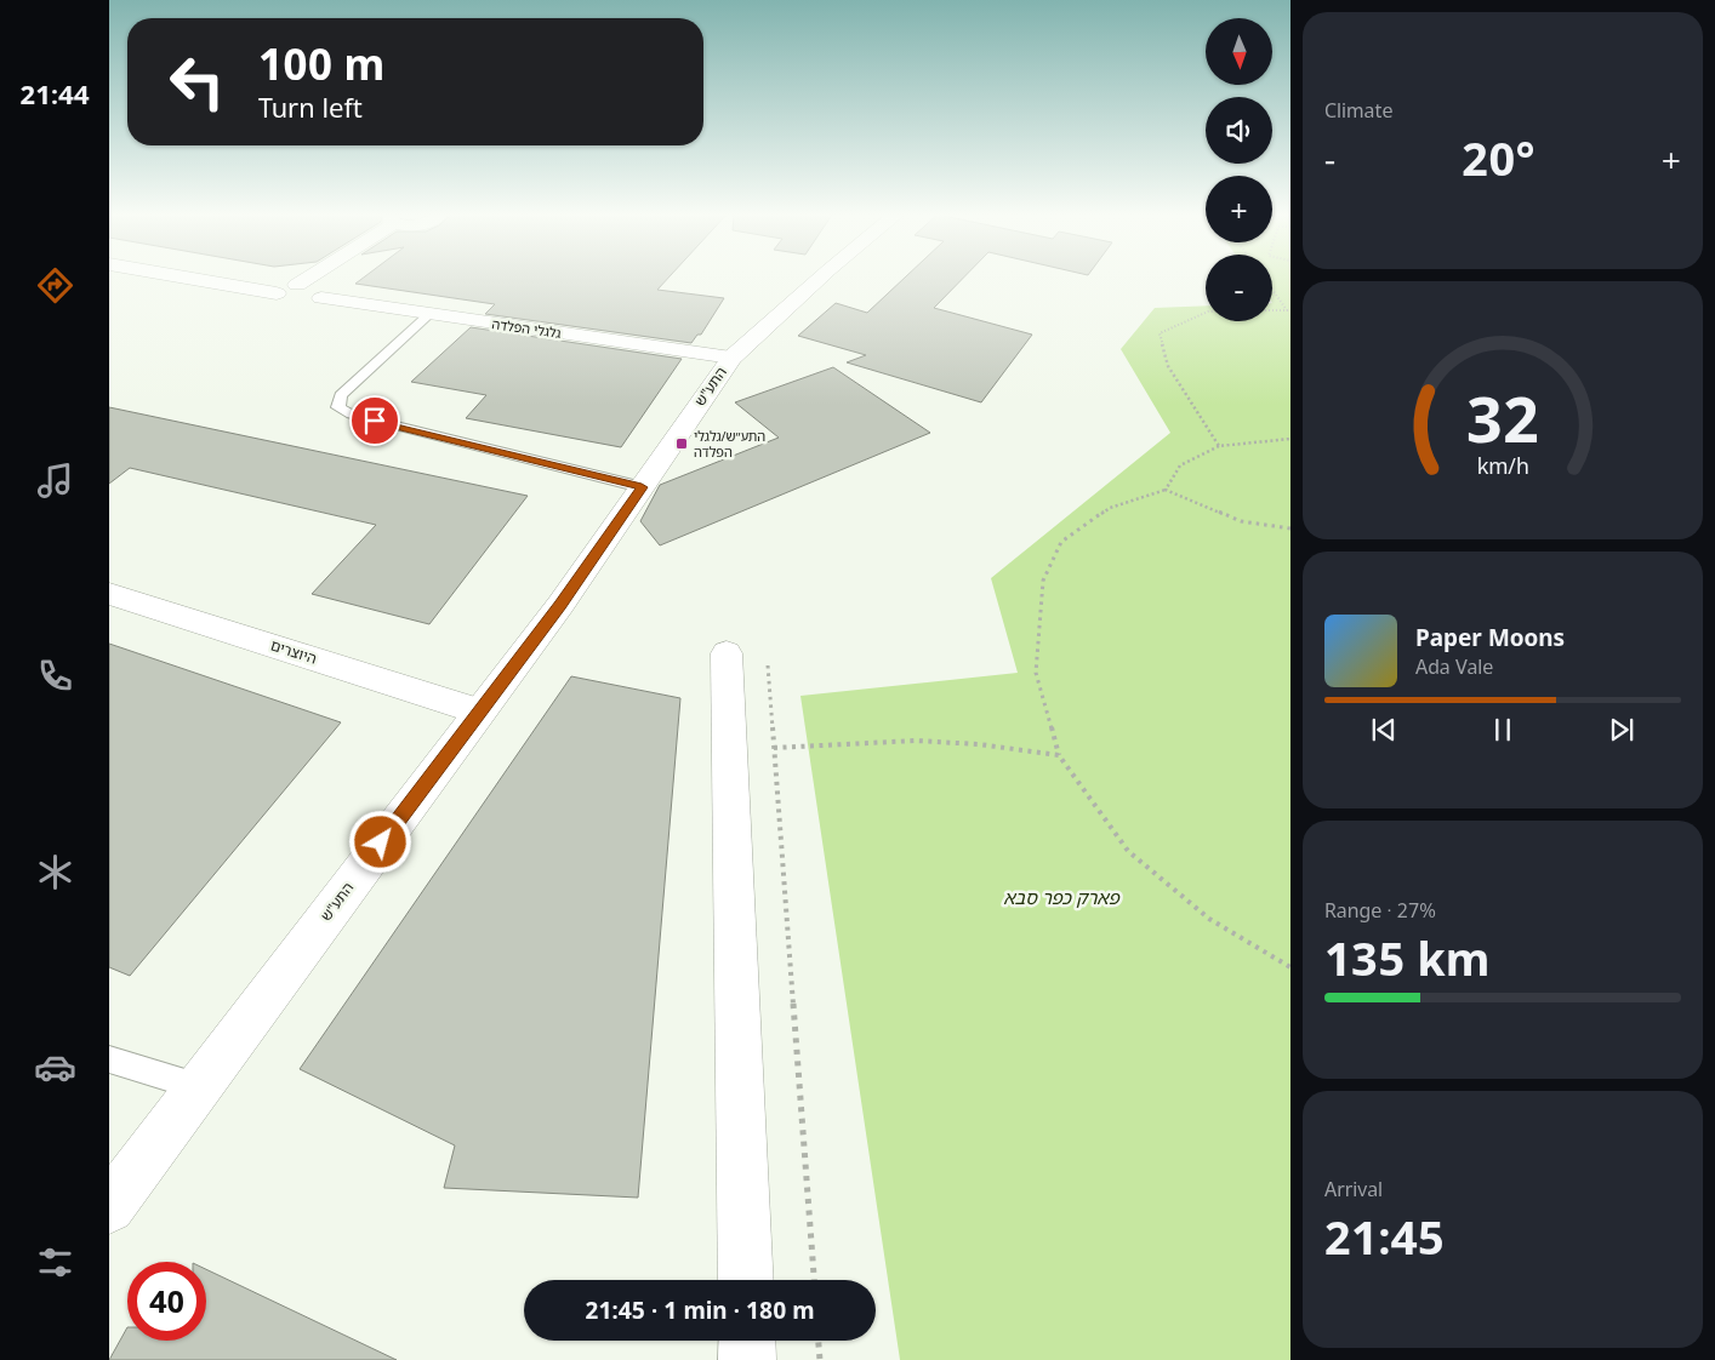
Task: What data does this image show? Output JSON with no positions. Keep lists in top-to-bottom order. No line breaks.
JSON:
{"streets":{"street":["גלגלי הפלדה","התע\"ש","היוצרים"]},"crossings":[["גלגלי הפלדה","התע\"ש"],["התע\"ש","היוצרים"]],"parks":["פארק כפר סבא"],"places":{"transit":["התע״ש/גלגלי הפלדה"]},"north":"bottom","page":{"tabs":"21:44","tile":["Climate",["Range · 27%","135 km"],["Arrival","21:45"]],"map_buttons":["+","−"],"turn":["100 m","Turn left"],"heat":["−","20°","+"],"song":["Paper Moons","Ada Vale"],"limit":"40","trip":"21:45 · 1 min · 180 m","gauge":["32","km/h"]}}
